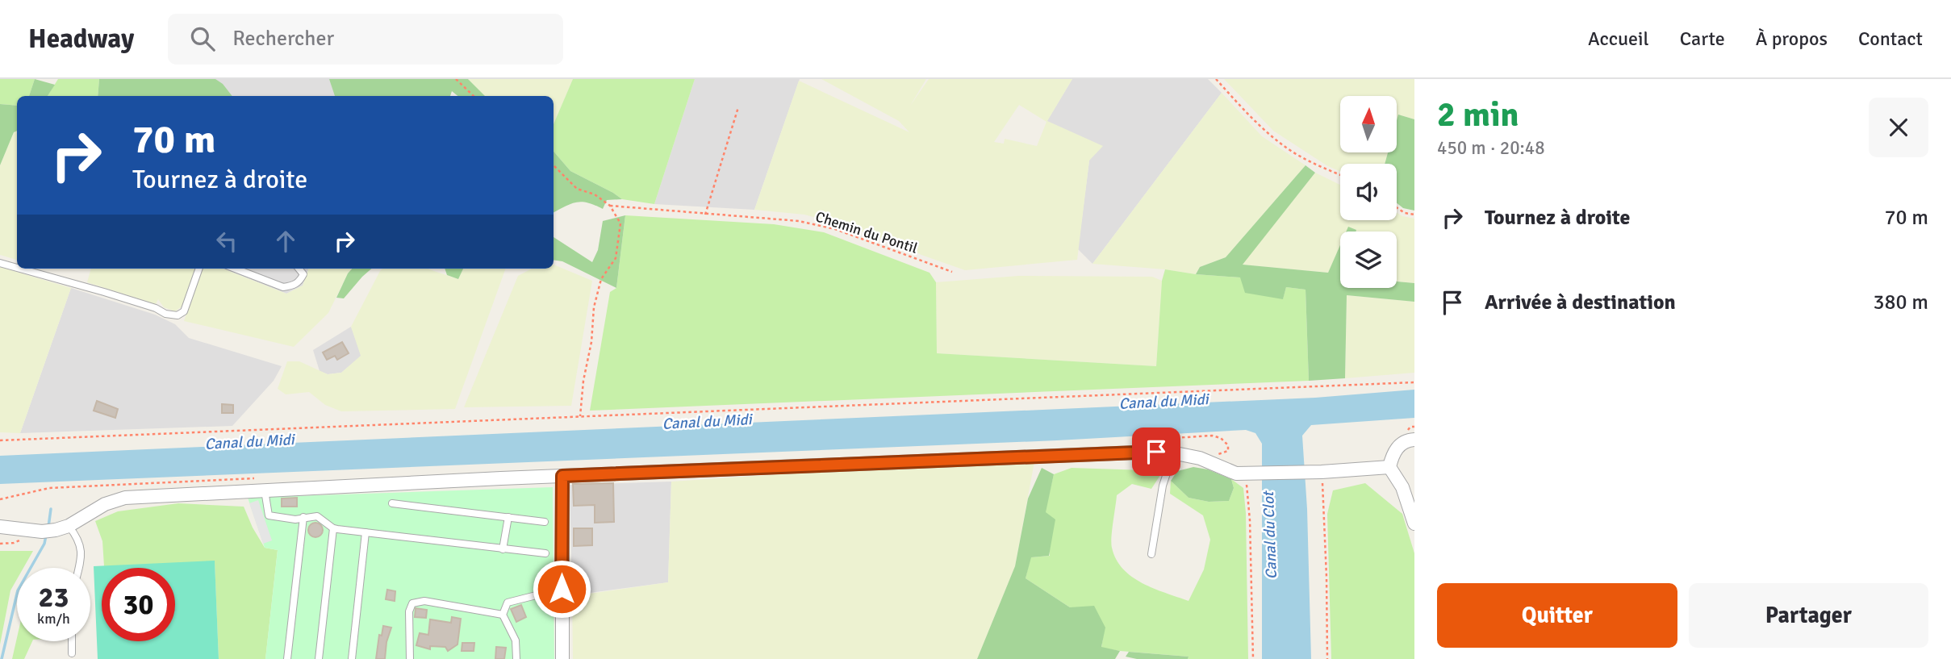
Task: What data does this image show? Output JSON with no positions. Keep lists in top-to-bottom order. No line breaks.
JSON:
{"streets":{"path":["Chemin du Pontil"]},"water":["Canal du Midi","Canal du Clot"],"north":"top","page":{"header":"Headway","search":"Rechercher","nav":["Accueil","Carte","À propos","Contact"],"heading":["2 min","450 m · 20:48"],"turn":["70 m","Tournez à droite"],"list":[{"name":"Tournez à droite","value":"70 m"},{"name":"Arrivée à destination","value":"380 m"}],"speed":"23 km/h","limit":"30","buttons":["Quitter","Partager"]}}
